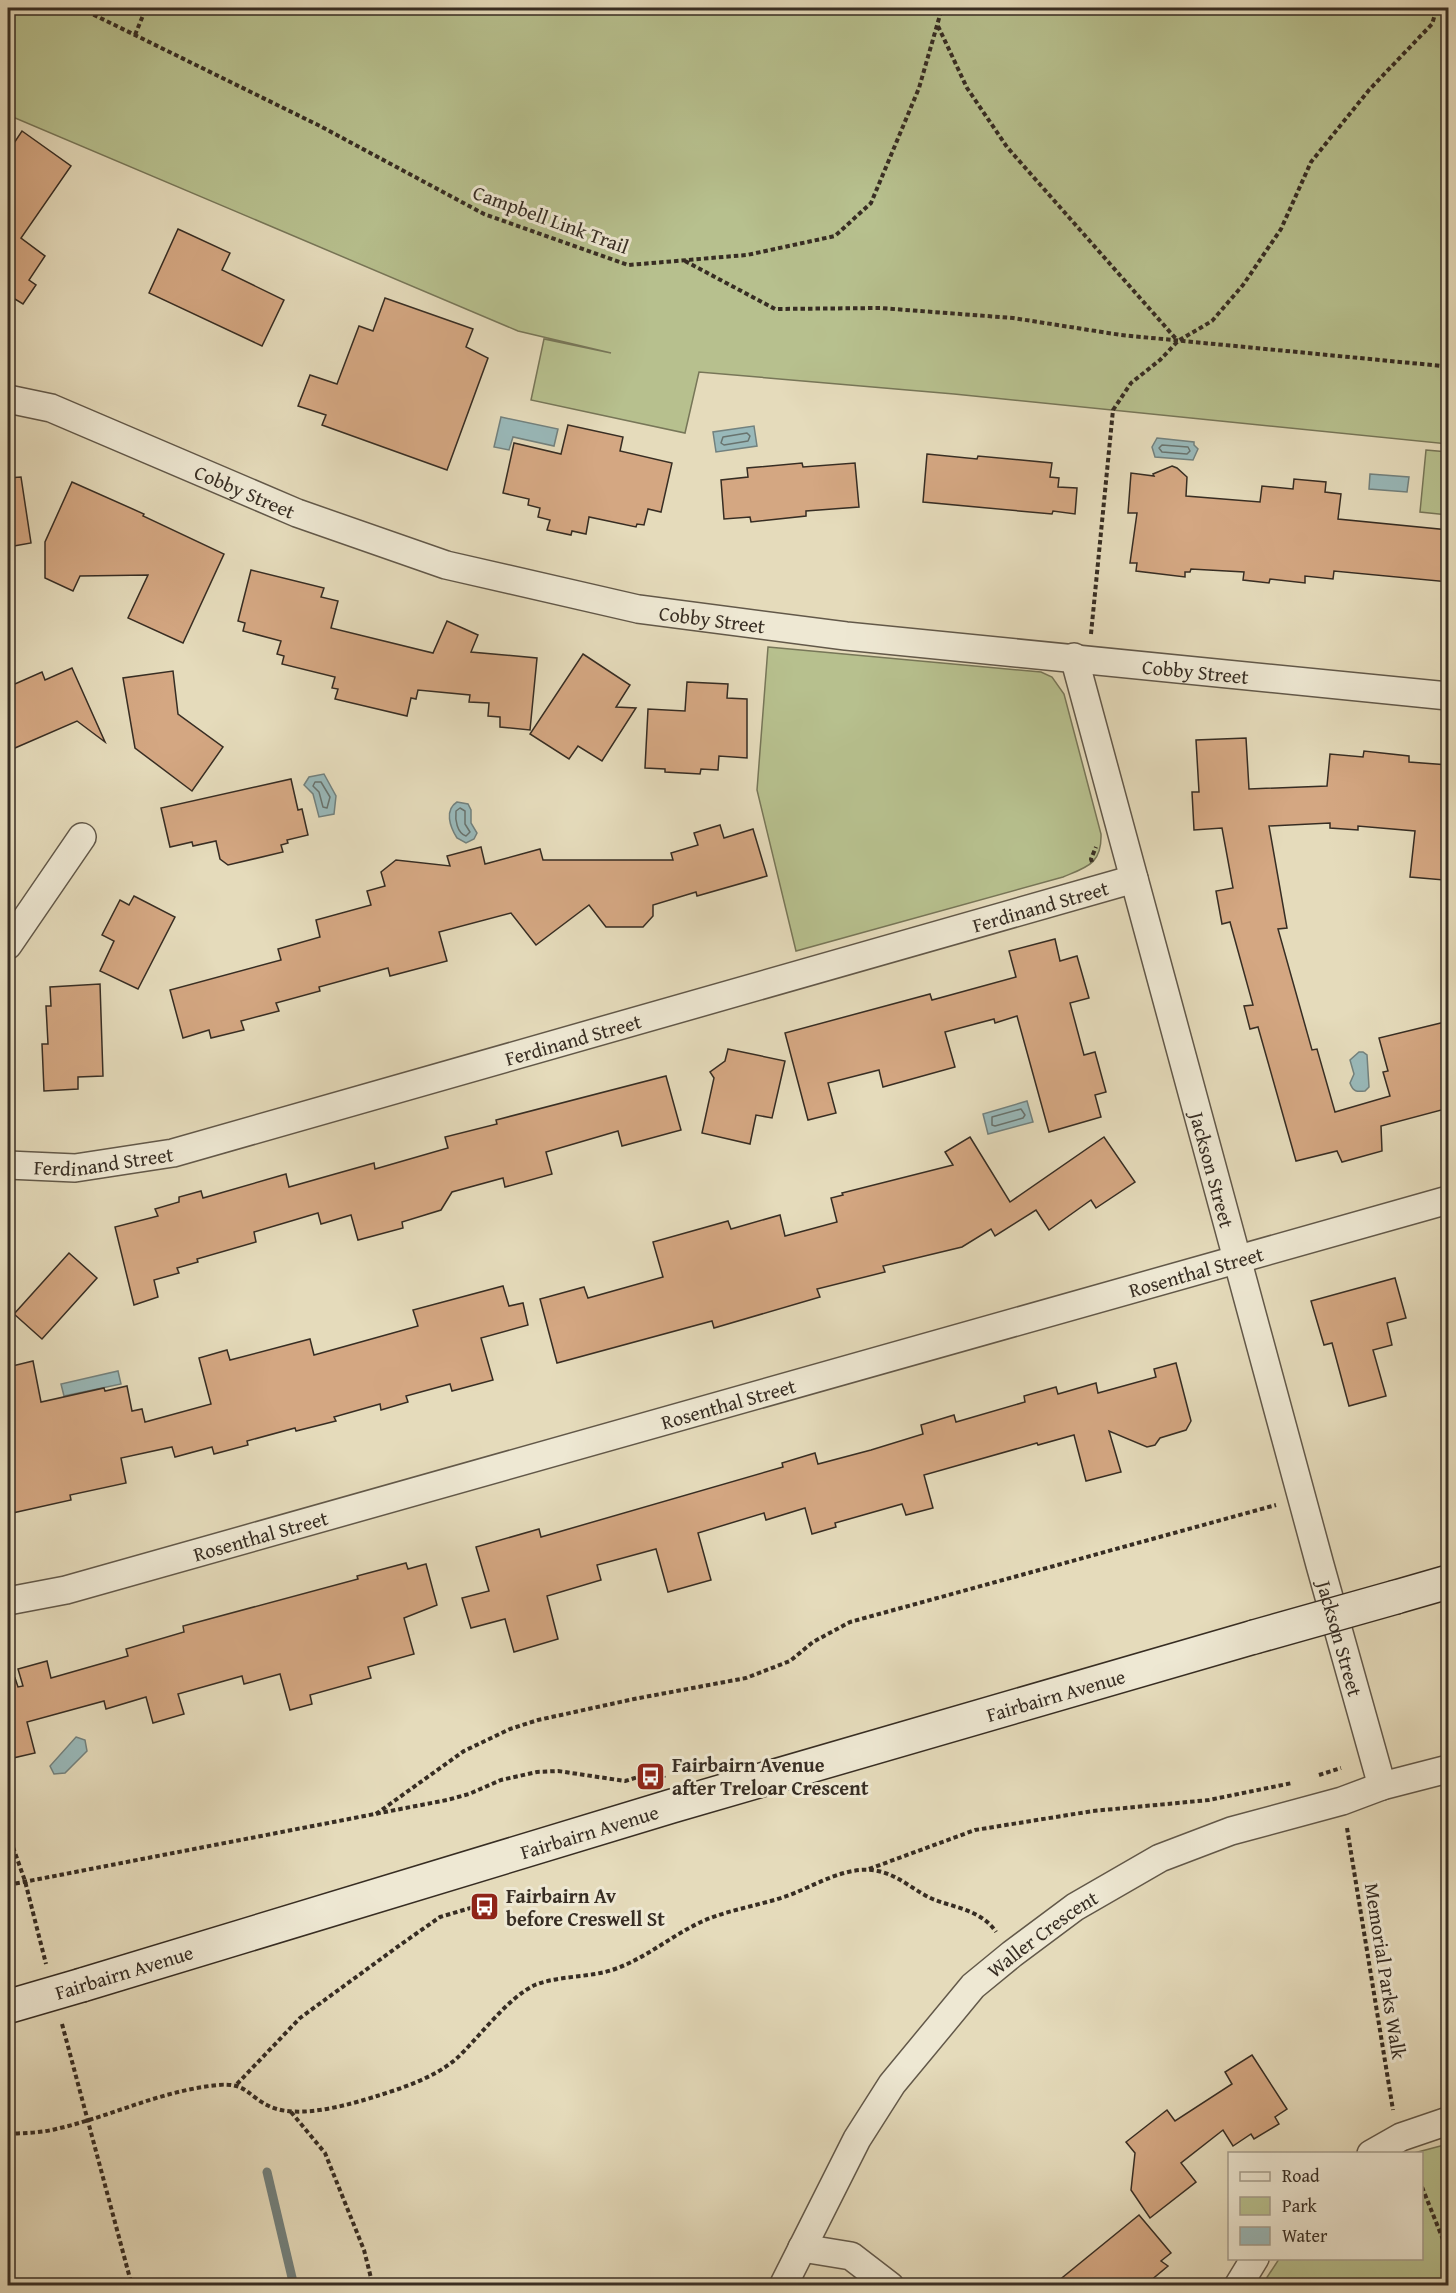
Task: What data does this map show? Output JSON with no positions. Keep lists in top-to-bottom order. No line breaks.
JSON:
{"streets":{"main road":["Fairbairn Avenue"],"street":["Cobby Street","Ferdinand Street","Jackson Street","Rosenthal Street","Waller Crescent"],"path":["Campbell Link Trail","Memorial Parks Walk"]},"crossings":[["Cobby Street","Jackson Street"],["Ferdinand Street","Jackson Street"],["Jackson Street","Rosenthal Street"],["Jackson Street","Waller Crescent"]],"places":{"bus stop":["Fairbairn Avenue after Treloar Crescent","Fairbairn Av before Creswell St"]},"legend":["Road","Park","Water"]}
